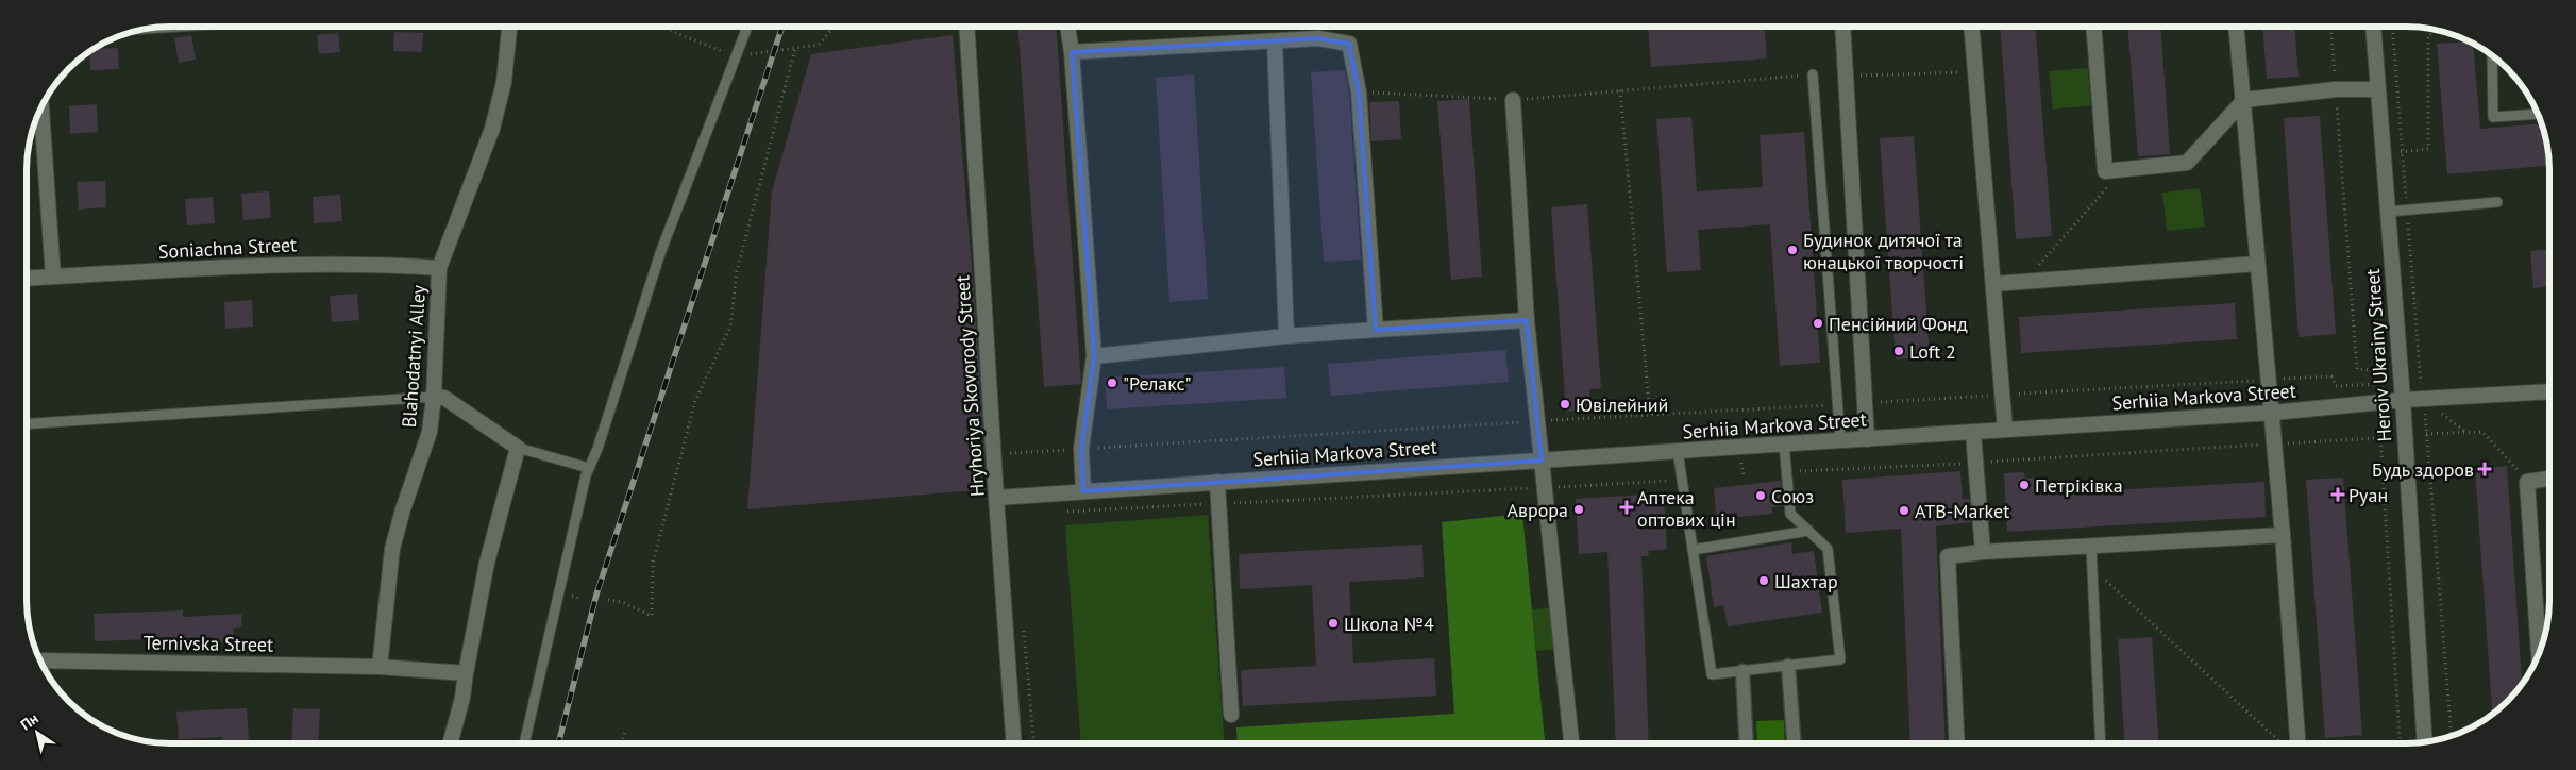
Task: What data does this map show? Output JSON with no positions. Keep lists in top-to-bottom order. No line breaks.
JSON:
{"streets":{"street":["Soniachna Street","Heroiv Ukrainy Street","Blahodatnyi Alley","Hryhoriya Skovorody Street","Serhiia Markova Street","Ternivska Street"]},"crossings":[["Soniachna Street","Blahodatnyi Alley"],["Heroiv Ukrainy Street","Serhiia Markova Street"],["Blahodatnyi Alley","Ternivska Street"],["Hryhoriya Skovorody Street","Serhiia Markova Street"]],"places":{"other":["Будинок дитячої та юнацької творчості","Пенсійний Фонд","Loft 2","\"Релакс\"","Ювілейний","Петріківка","Союз","Аврора","ATB-Market","Шахтар","Школа №4"],"health":["Будь здоров","Руан","Аптека оптових цін"]},"north":"top left"}
